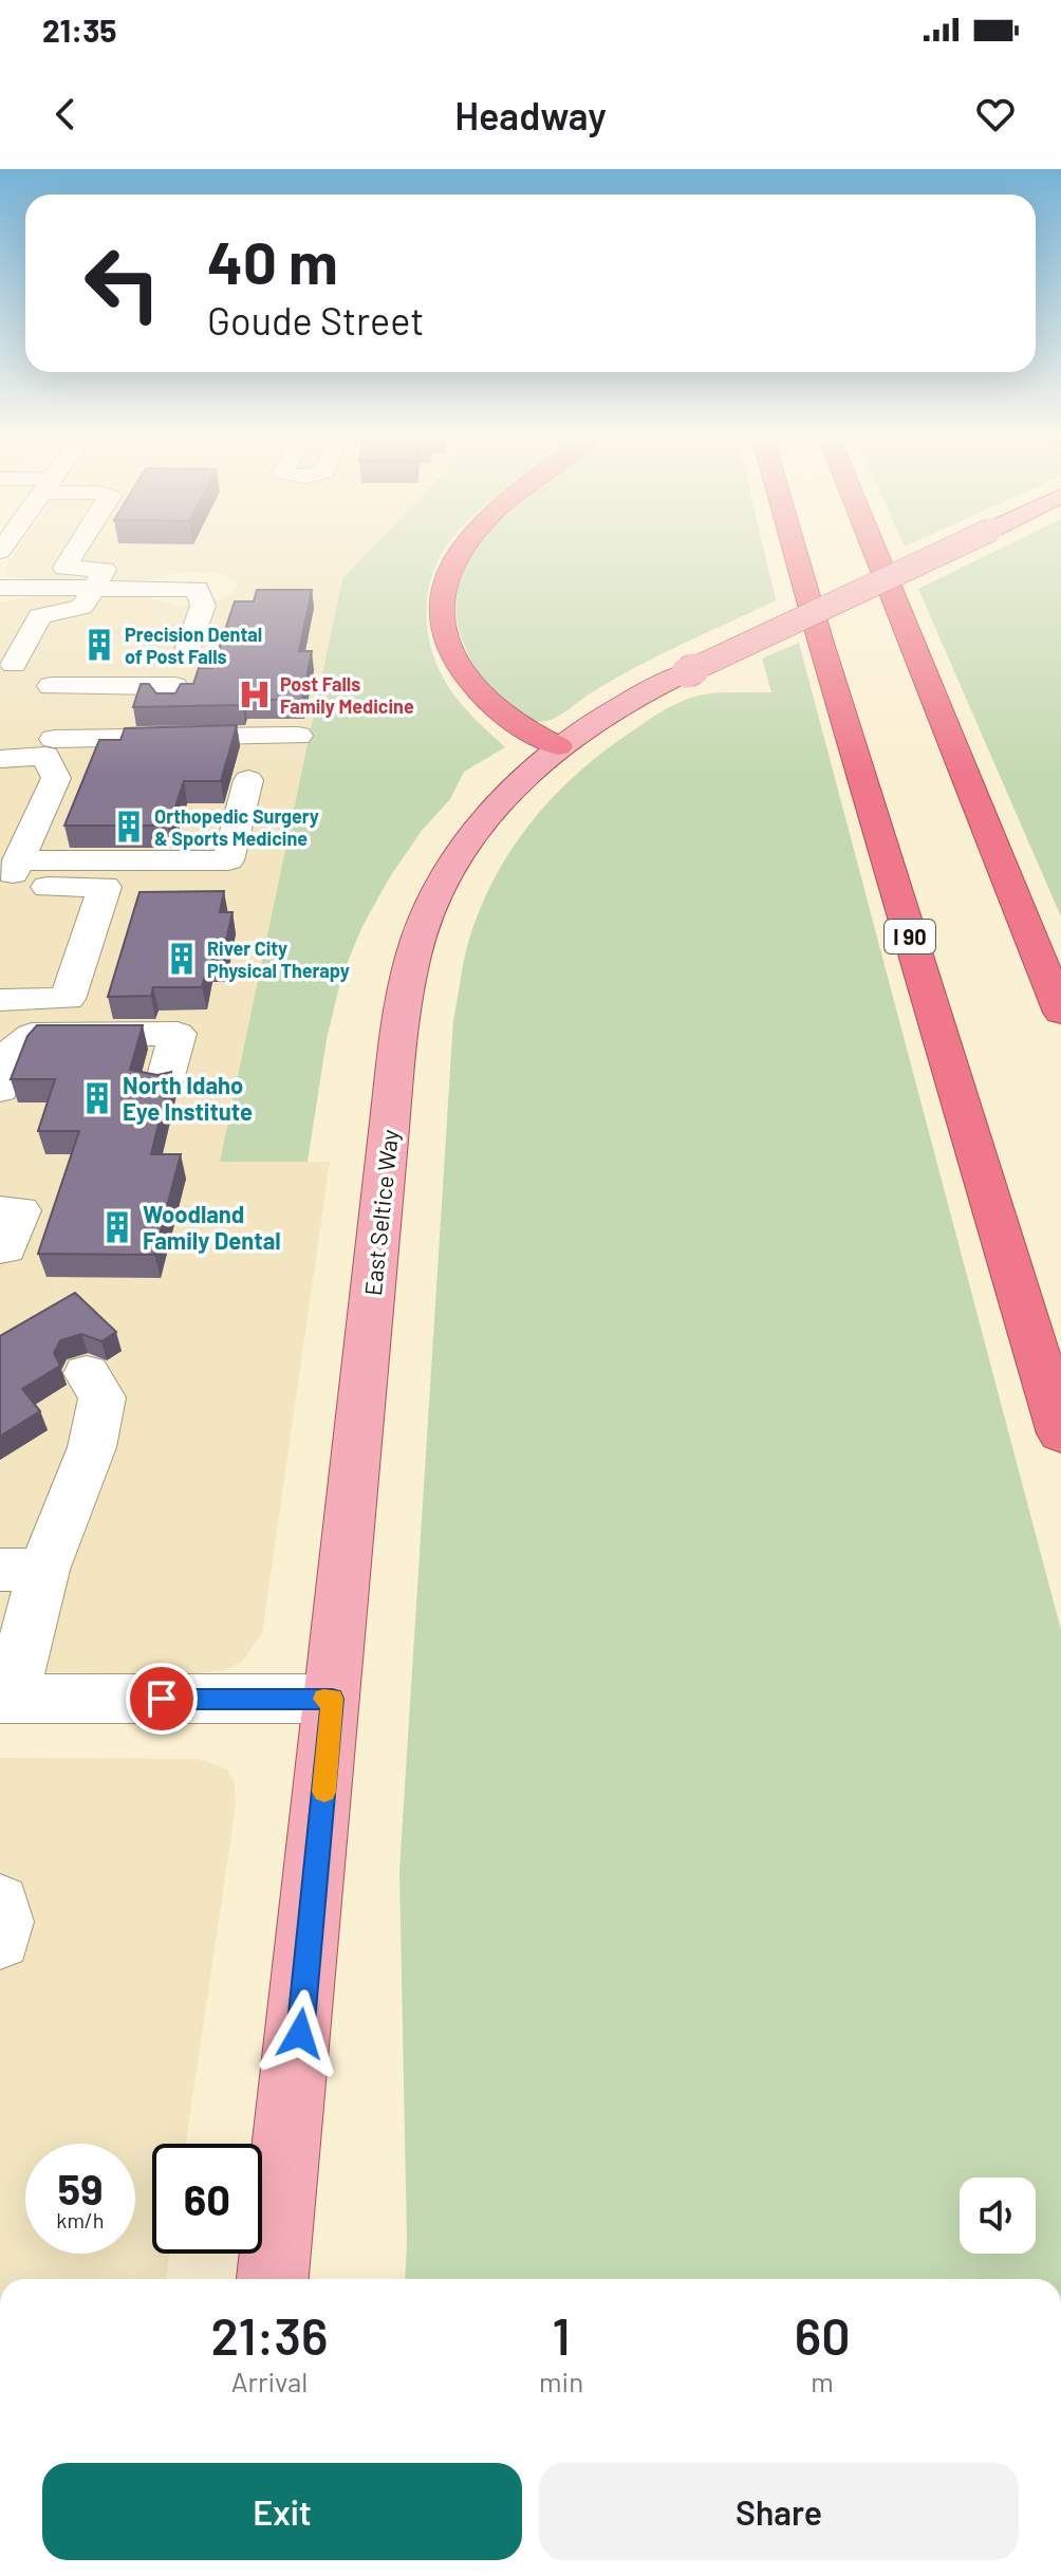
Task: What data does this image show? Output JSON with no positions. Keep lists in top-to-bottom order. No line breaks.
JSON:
{"streets":{"highway":["I 90"],"main road":["East Seltice Way"]},"places":{"building":["Precision Dental of Post Falls","Orthopedic Surgery & Sports Medicine","River City Physical Therapy","North Idaho Eye Institute","Woodland Family Dental"],"hospital":["Post Falls Family Medicine"]},"page":{"status":"21:35","header":"Headway","turn":["40 m","Goude Street"],"speed":"59 km/h","limit":"60","eta":["21:36","Arrival","1","min","60","m"],"buttons":["Exit","Share"]}}
